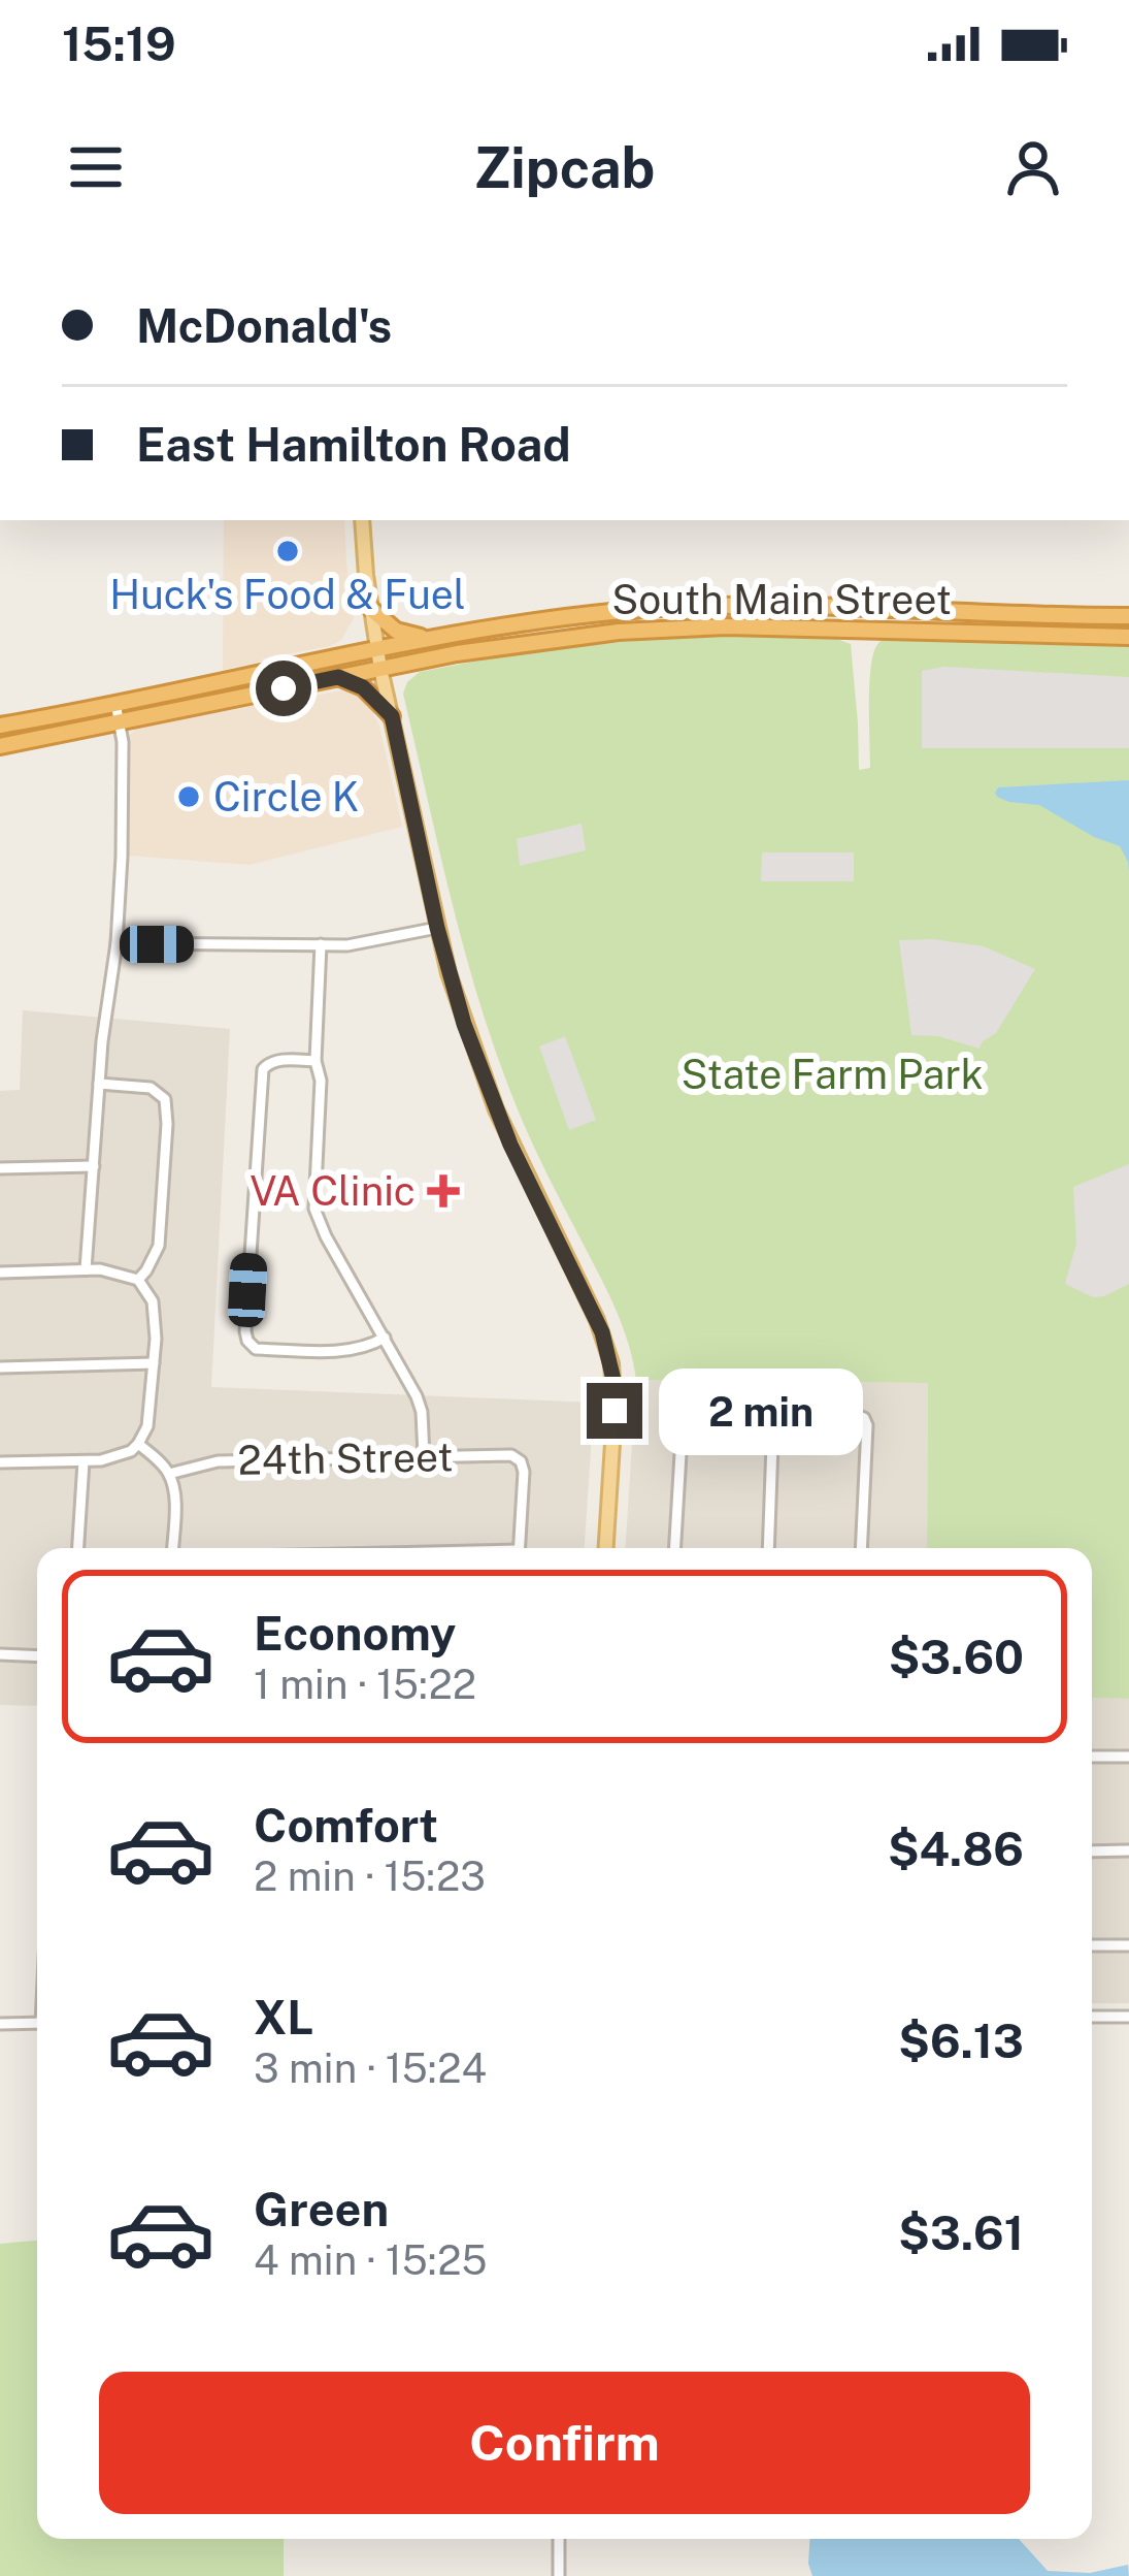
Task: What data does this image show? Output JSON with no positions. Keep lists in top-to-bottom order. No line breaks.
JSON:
{"streets":{"highway":["South Main Street"],"street":["24th Street"]},"parks":["State Farm Park"],"places":{"other":["Huck's Food & Fuel","Circle K"],"health":["VA Clinic"]},"page":{"status":"15:19","header":"Zipcab","banner":["McDonald's","East Hamilton Road"],"bubble":"2 min","list":[{"name":"Economy","note":"1 min · 15:22","value":"$3.60"},{"name":"Comfort","note":"2 min · 15:23","value":"$4.86"},{"name":"XL","note":"3 min · 15:24","value":"$6.13"},{"name":"Green","note":"4 min · 15:25","value":"$3.61"}],"buttons":"Confirm"}}
